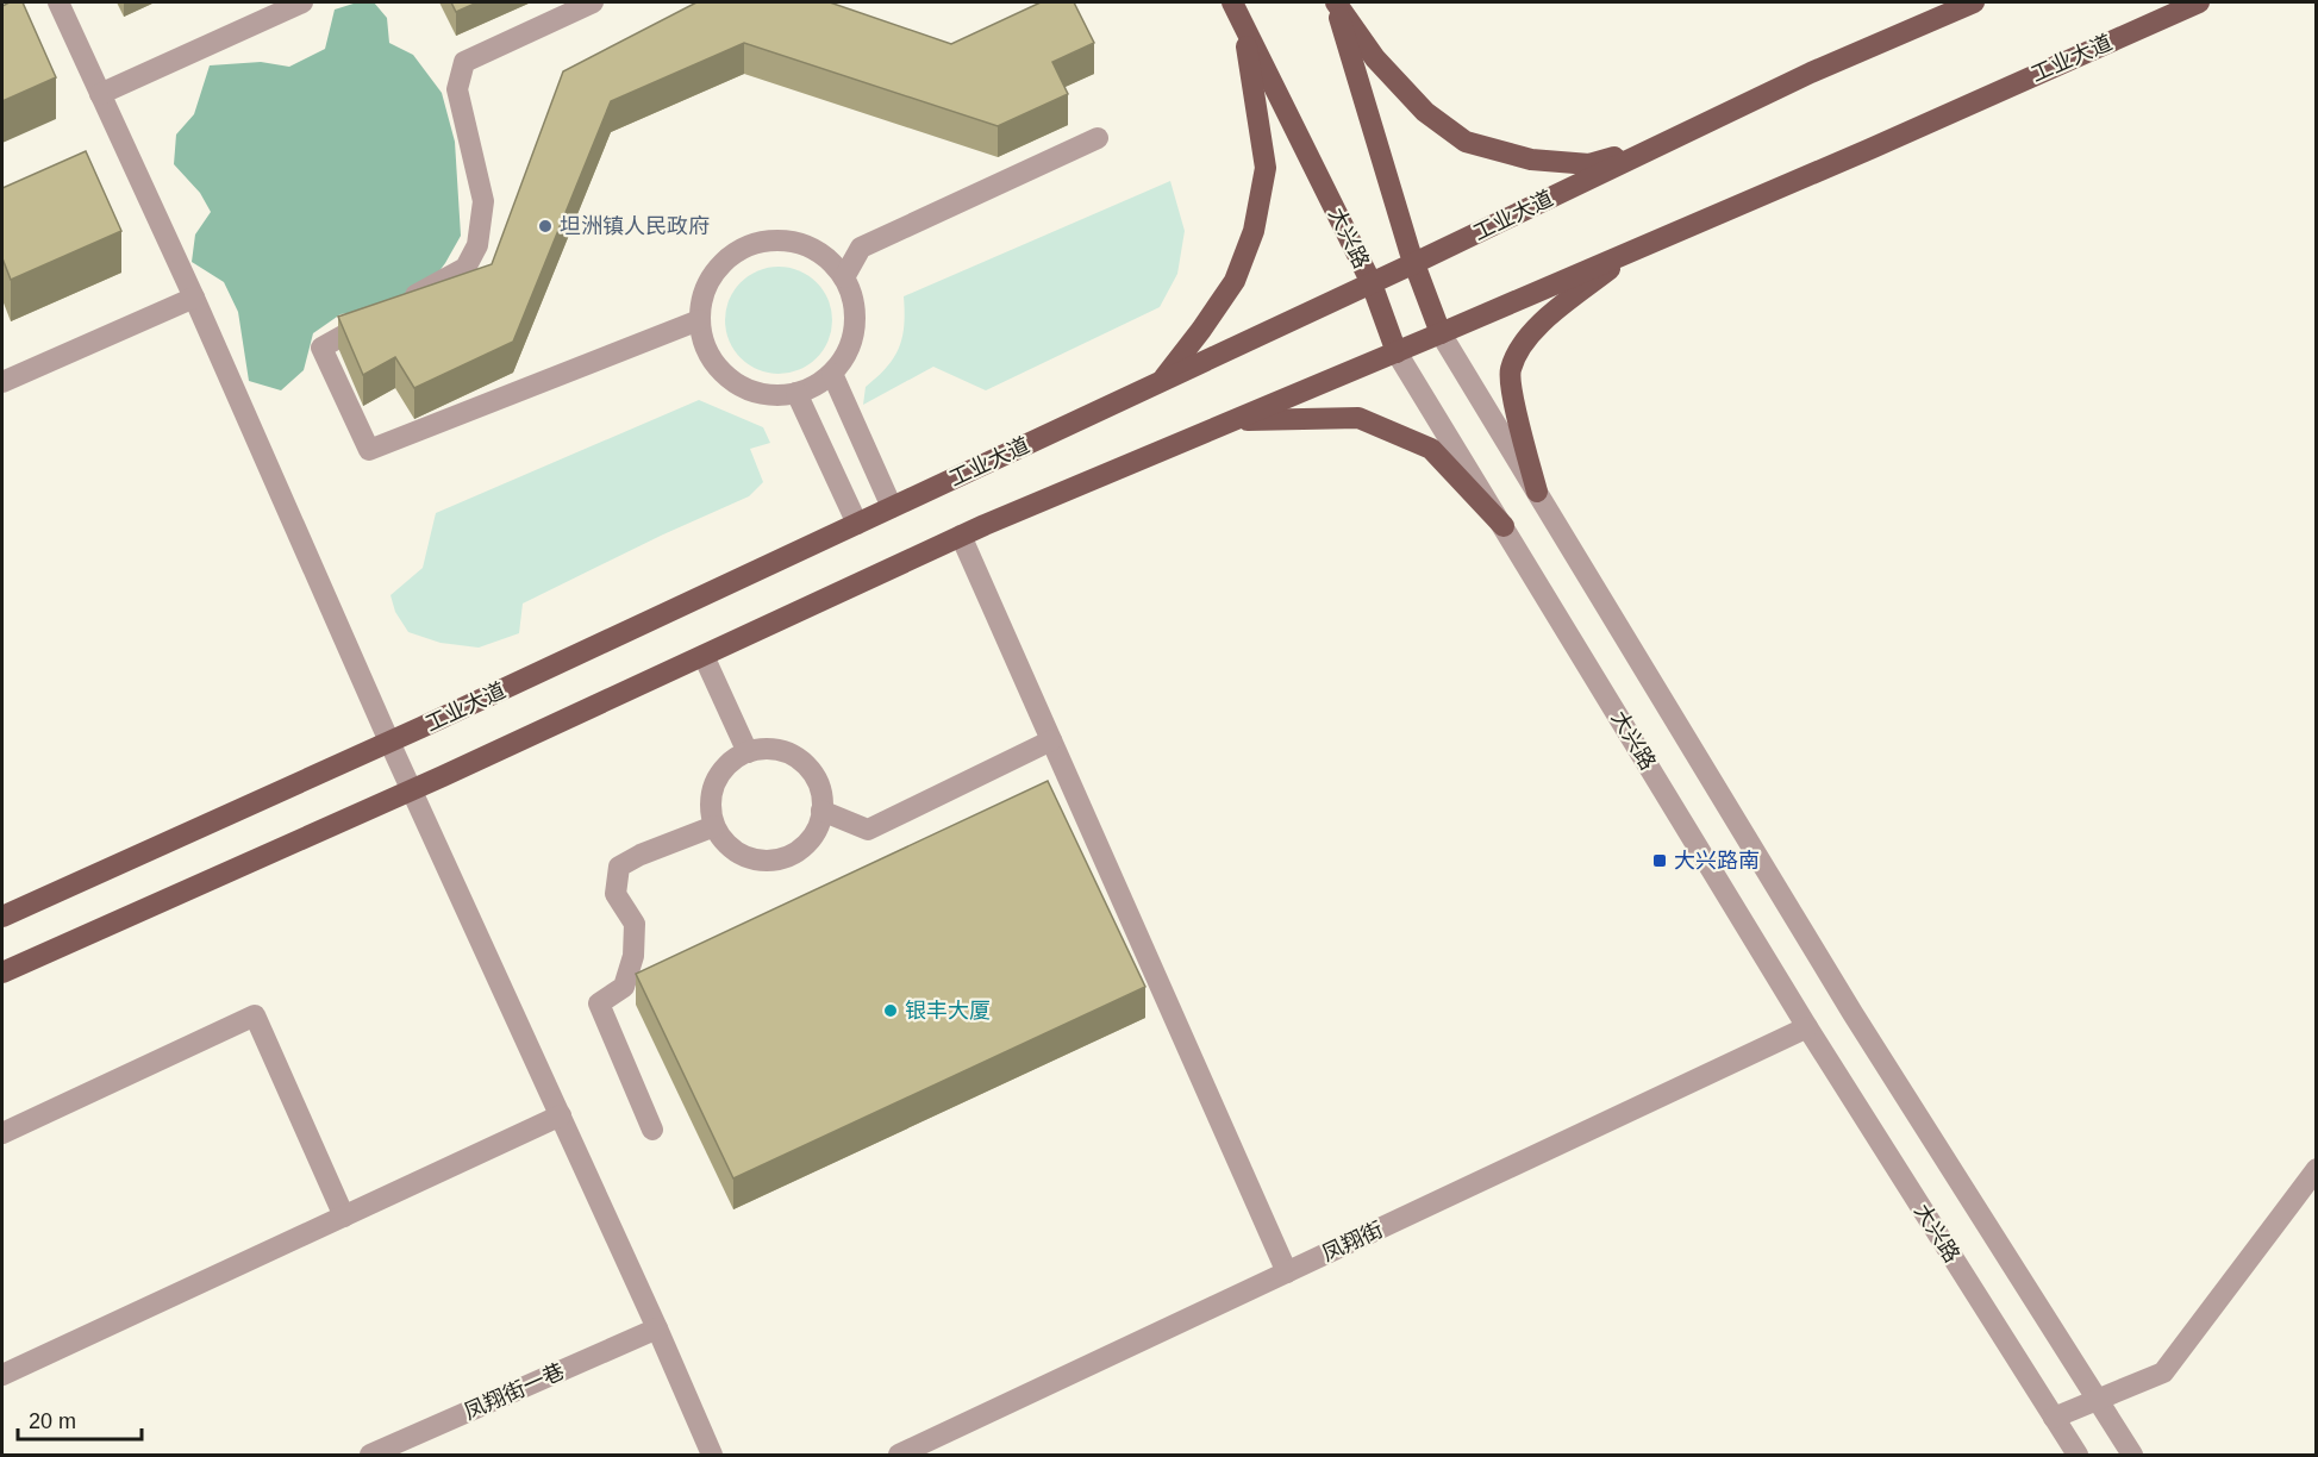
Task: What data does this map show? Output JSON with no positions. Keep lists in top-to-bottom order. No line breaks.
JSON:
{"streets":{"main road":["工业大道","大兴路"],"street":["凤翔街","凤翔街一巷"]},"crossings":[["工业大道","大兴路"],["大兴路","凤翔街"]],"places":{"other":["坦洲镇人民政府","银丰大厦"],"transit":["大兴路南"]},"scale_bar":"20 m"}
